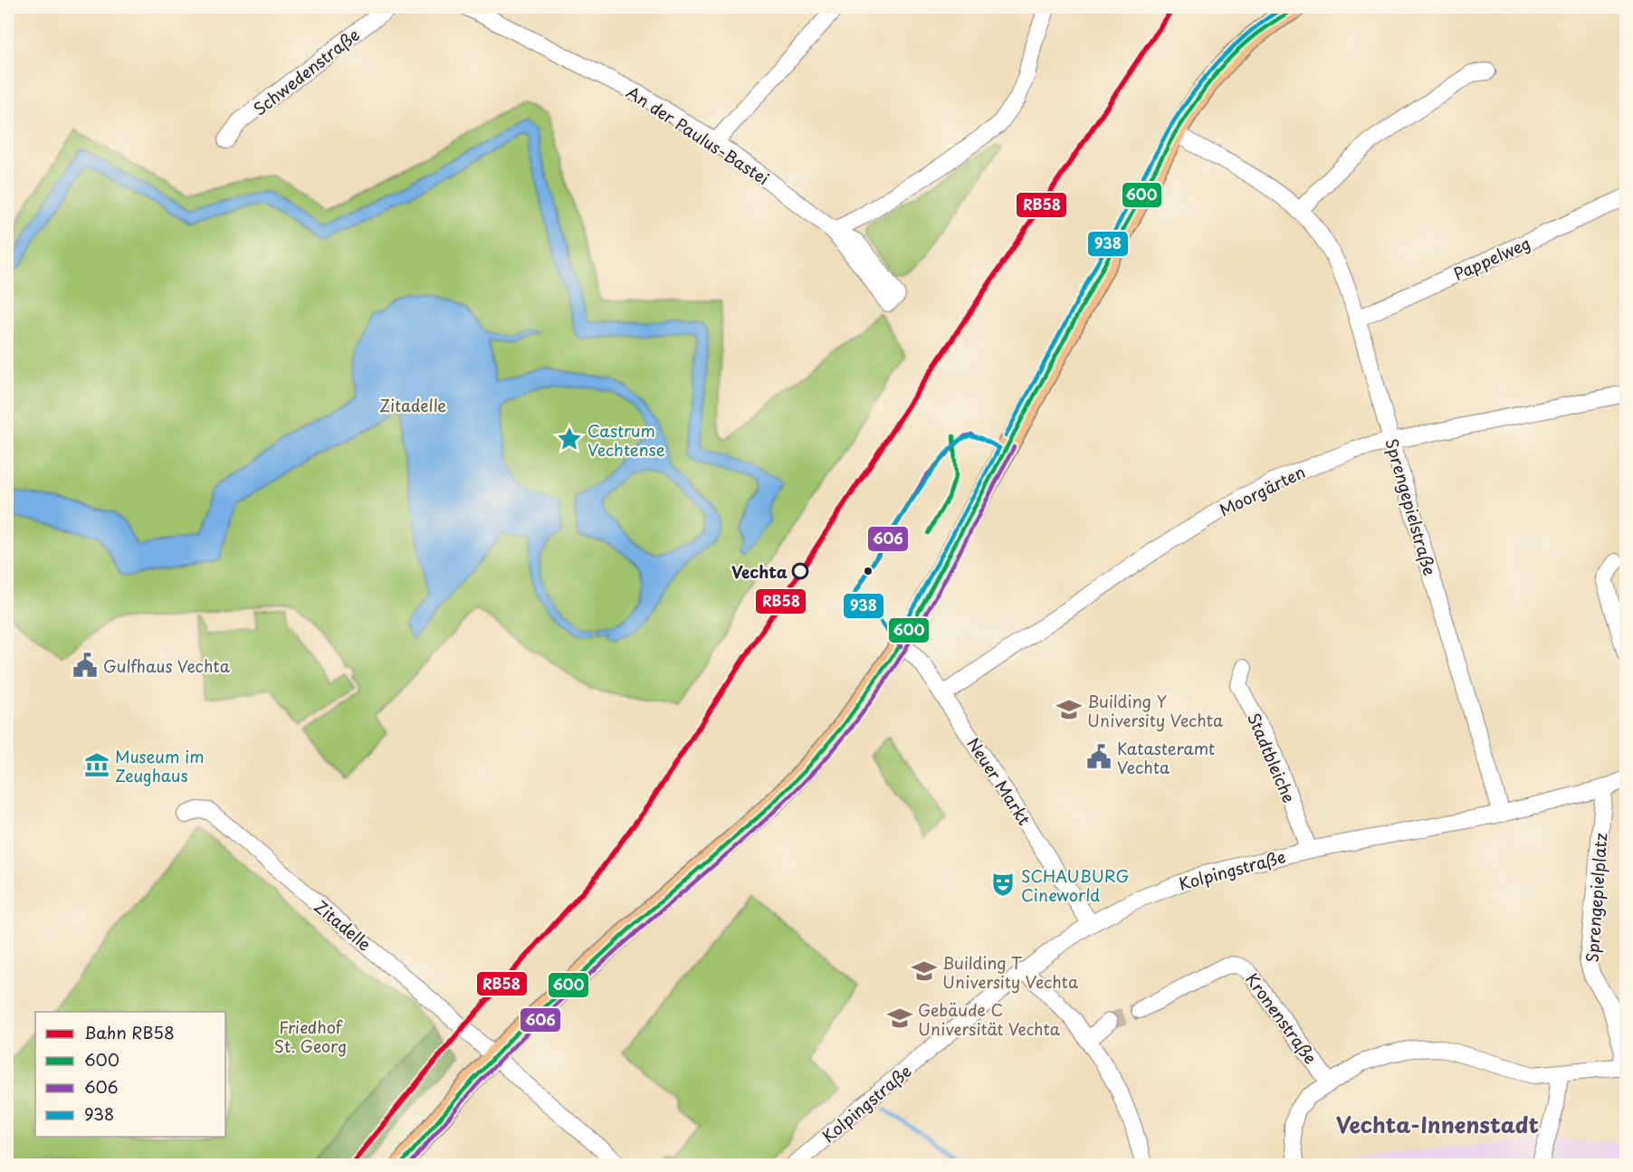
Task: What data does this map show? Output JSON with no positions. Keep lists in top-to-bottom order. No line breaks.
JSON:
{"streets":{"street":["Schwedenstraße","An der Paulus-Bastei","Pappelweg","Moorgärten","Sprengepielstraße","Stadtbleiche","Neuer Markt","Kolpingstraße","Sprengepielplatz","Zitadelle","Kronenstraße"]},"crossings":[["Pappelweg","Sprengepielstraße"],["Moorgärten","Sprengepielstraße"],["Moorgärten","Neuer Markt"],["Sprengepielstraße","Kolpingstraße"],["Stadtbleiche","Kolpingstraße"],["Neuer Markt","Kolpingstraße"],["Kolpingstraße","Sprengepielplatz"]],"districts":["Vechta-Innenstadt"],"parks":["Zitadelle","Friedhof St. Georg"],"places":{"place":["Castrum Vechtense"],"other":["Vechta"],"public building":["Gulfhaus Vechta","Katasteramt Vechta"],"school or university":["Building Y University Vechta","Building T University Vechta","Gebäude C Universität Vechta"],"museum":["Museum im Zeughaus"],"theatre":["SCHAUBURG Cineworld"]},"lines":["rail line RB58","transit line 600","transit line 938","transit line 606"],"legend":["Bahn RB58","600","606","938"]}
